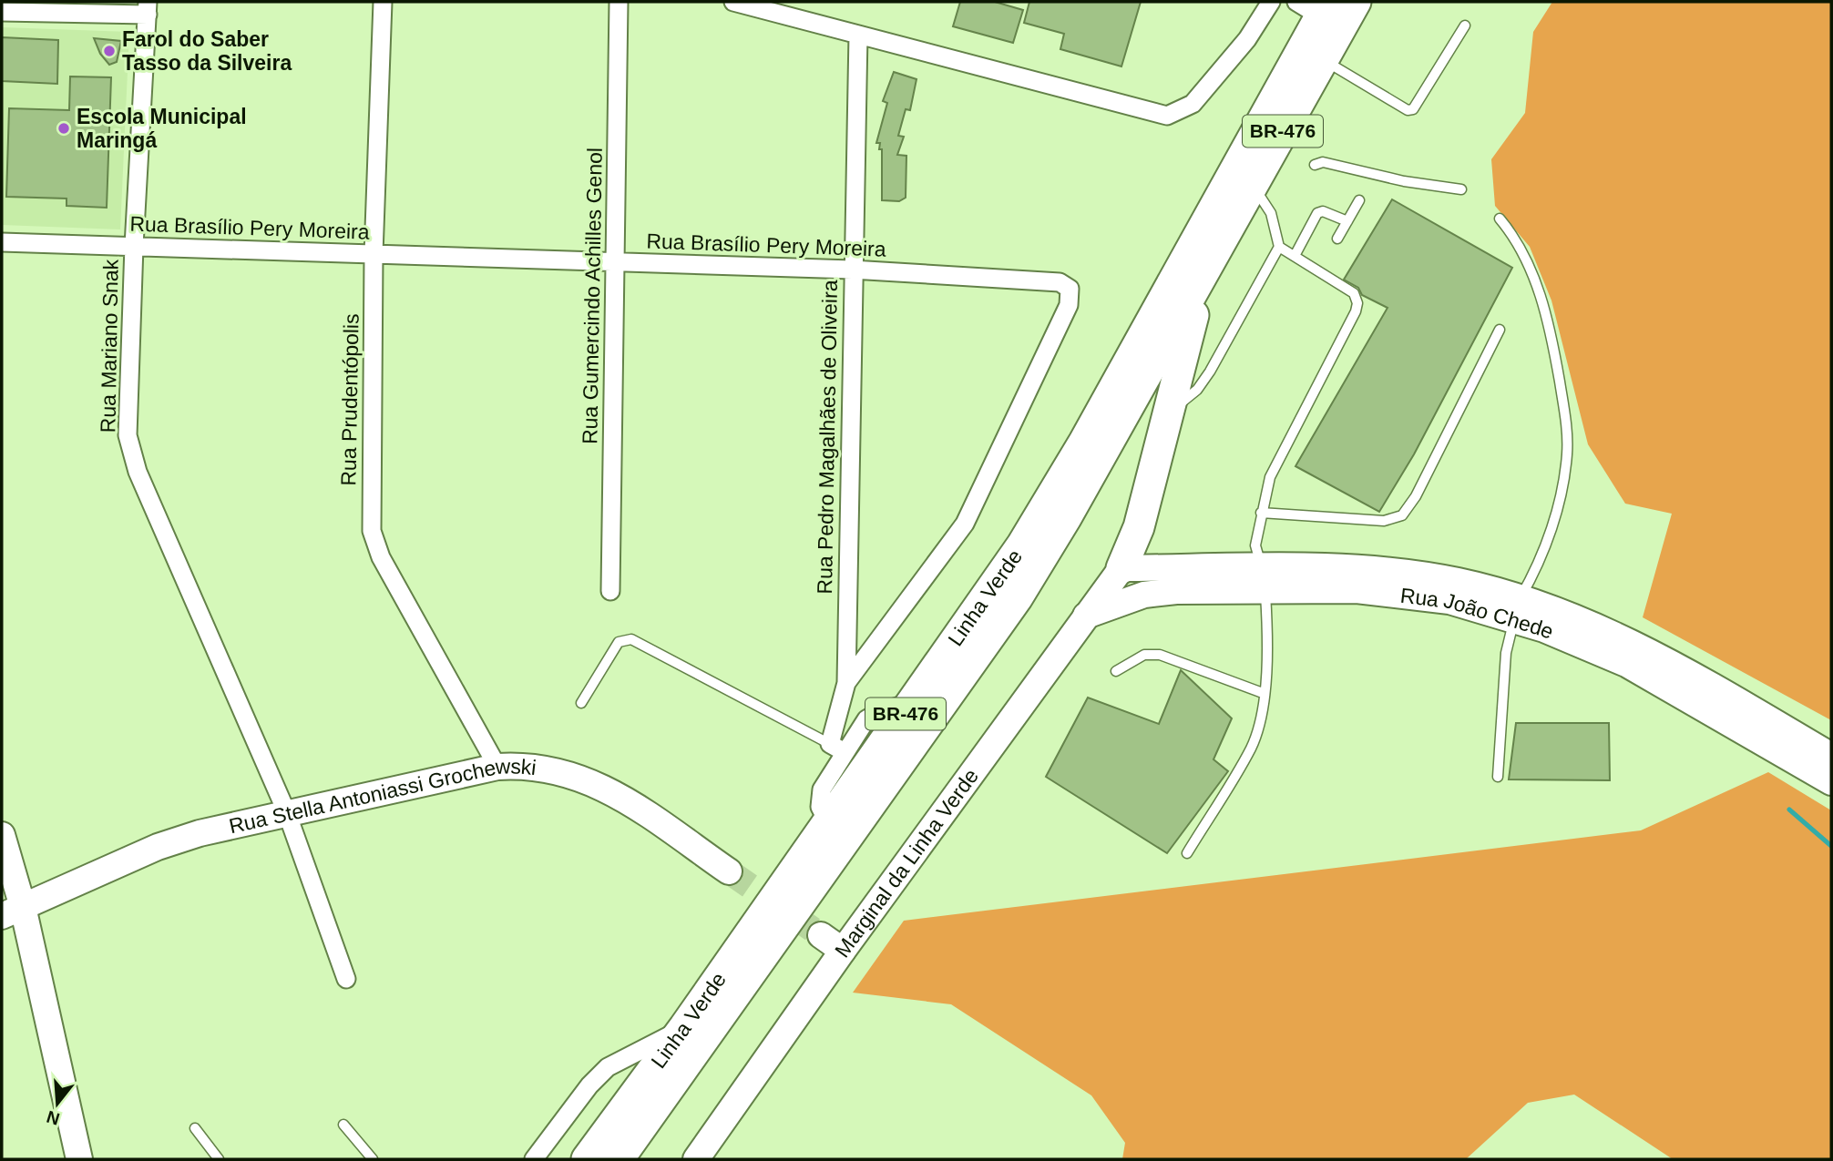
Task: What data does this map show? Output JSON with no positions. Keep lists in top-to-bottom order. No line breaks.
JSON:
{"streets":{"highway":["BR-476","Linha Verde"],"main road":["Rua João Chede","Rua Stella Antoniassi Grochewski","Marginal da Linha Verde"],"street":["Rua Brasílio Pery Moreira","Rua Gumercindo Achilles Genol","Rua Mariano Snak","Rua Prudentópolis","Rua Pedro Magalhães de Oliveira"]},"crossings":[["Rua Brasílio Pery Moreira","Rua Gumercindo Achilles Genol"],["Rua Brasílio Pery Moreira","Rua Mariano Snak"],["Rua Brasílio Pery Moreira","Rua Prudentópolis"],["Rua Brasílio Pery Moreira","Rua Pedro Magalhães de Oliveira"],["Rua Mariano Snak","Rua Stella Antoniassi Grochewski"],["Rua Prudentópolis","Rua Stella Antoniassi Grochewski"],["Rua Pedro Magalhães de Oliveira","Linha Verde"],["Rua João Chede","Marginal da Linha Verde"]],"places":["Farol do Saber Tasso da Silveira","Escola Municipal Maringá"],"north":"bottom"}
